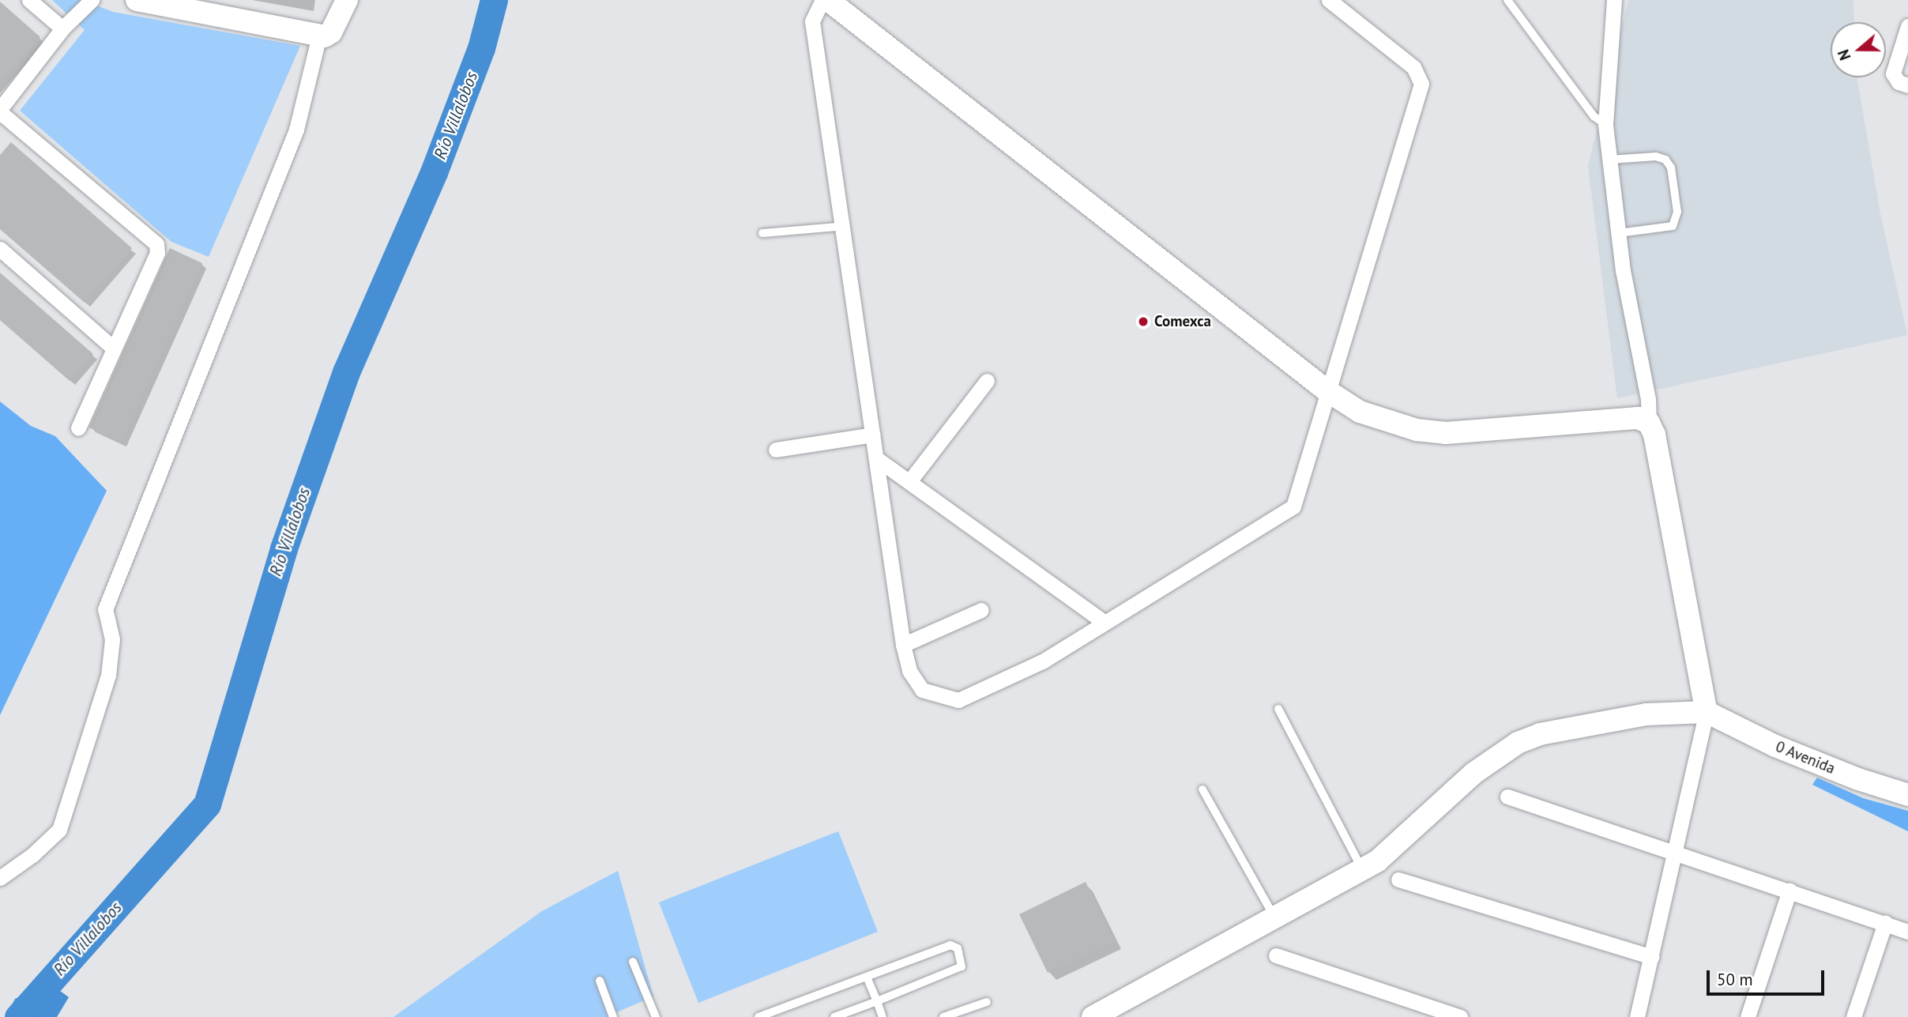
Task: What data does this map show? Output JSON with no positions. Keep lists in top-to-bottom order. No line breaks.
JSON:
{"streets":{"main road":["0 Avenida"]},"water":["Río Villalobos"],"places":["Comexca"],"scale_bar":"50 m","north":"left"}
